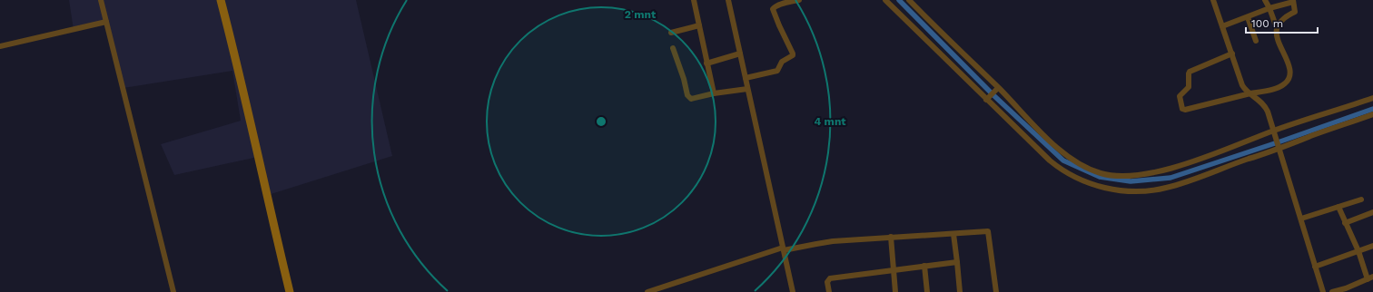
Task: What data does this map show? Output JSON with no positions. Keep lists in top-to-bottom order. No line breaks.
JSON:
{"scale_bar":"100 m","rings":["2 mnt","4 mnt"]}
